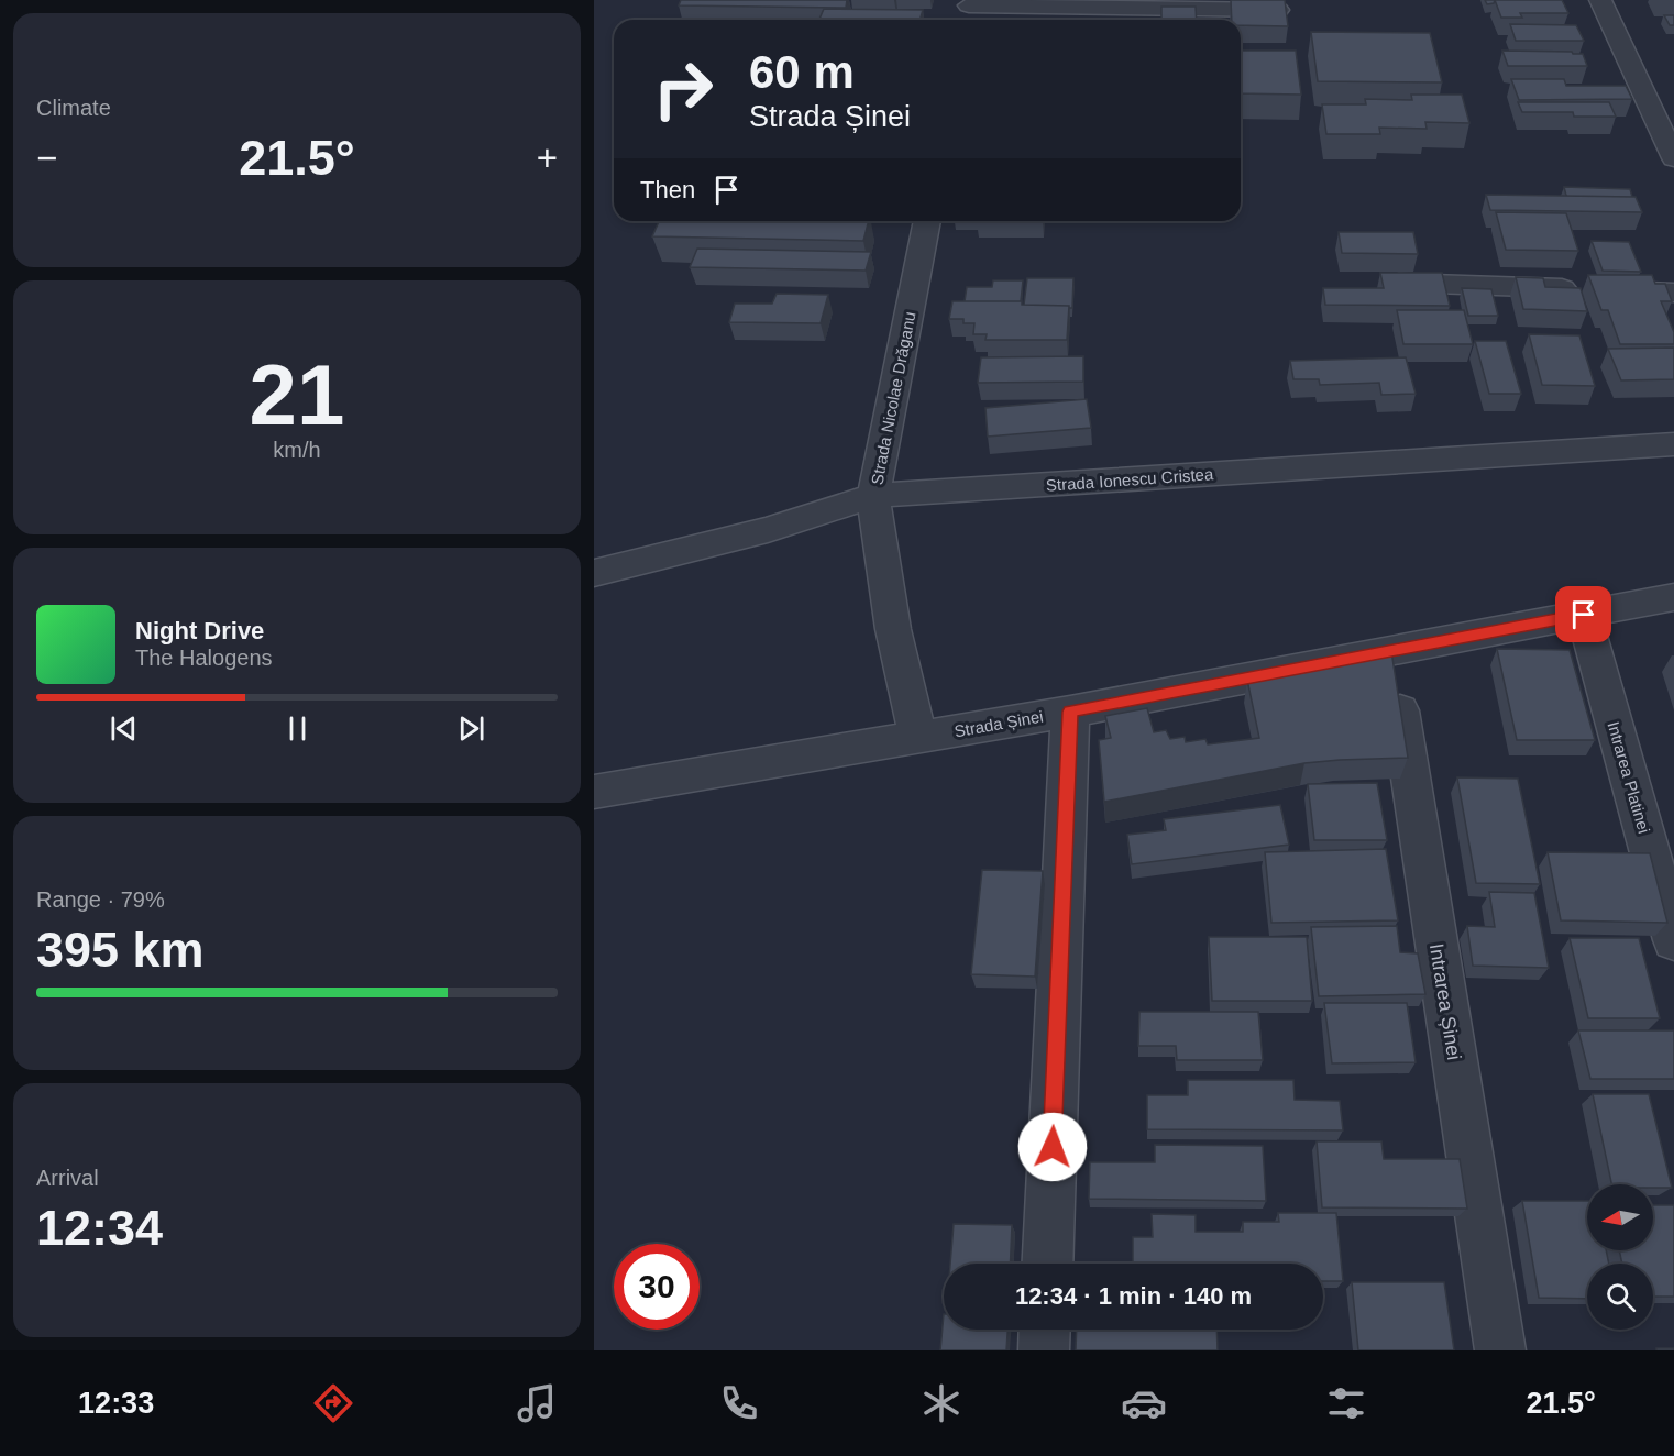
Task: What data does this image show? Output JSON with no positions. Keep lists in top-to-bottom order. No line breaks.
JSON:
{"streets":{"street":["Strada Nicolae Drăganu","Strada Ionescu Cristea","Strada Șinei","Intrarea Platinei","Intrarea Șinei"]},"crossings":[["Strada Nicolae Drăganu","Strada Ionescu Cristea"],["Strada Nicolae Drăganu","Strada Șinei"],["Strada Șinei","Intrarea Platinei"],["Strada Șinei","Intrarea Șinei"]],"north":"left","page":{"tile":["Climate",["21","km/h"],["Range · 79%","395 km"],["Arrival","12:34"]],"turn":["60 m","Strada Șinei"],"heat":["−","21.5°","+"],"then":"Then","song":["Night Drive","The Halogens"],"limit":"30","trip":"12:34 · 1 min · 140 m","tabs":["12:33","21.5°"]}}
